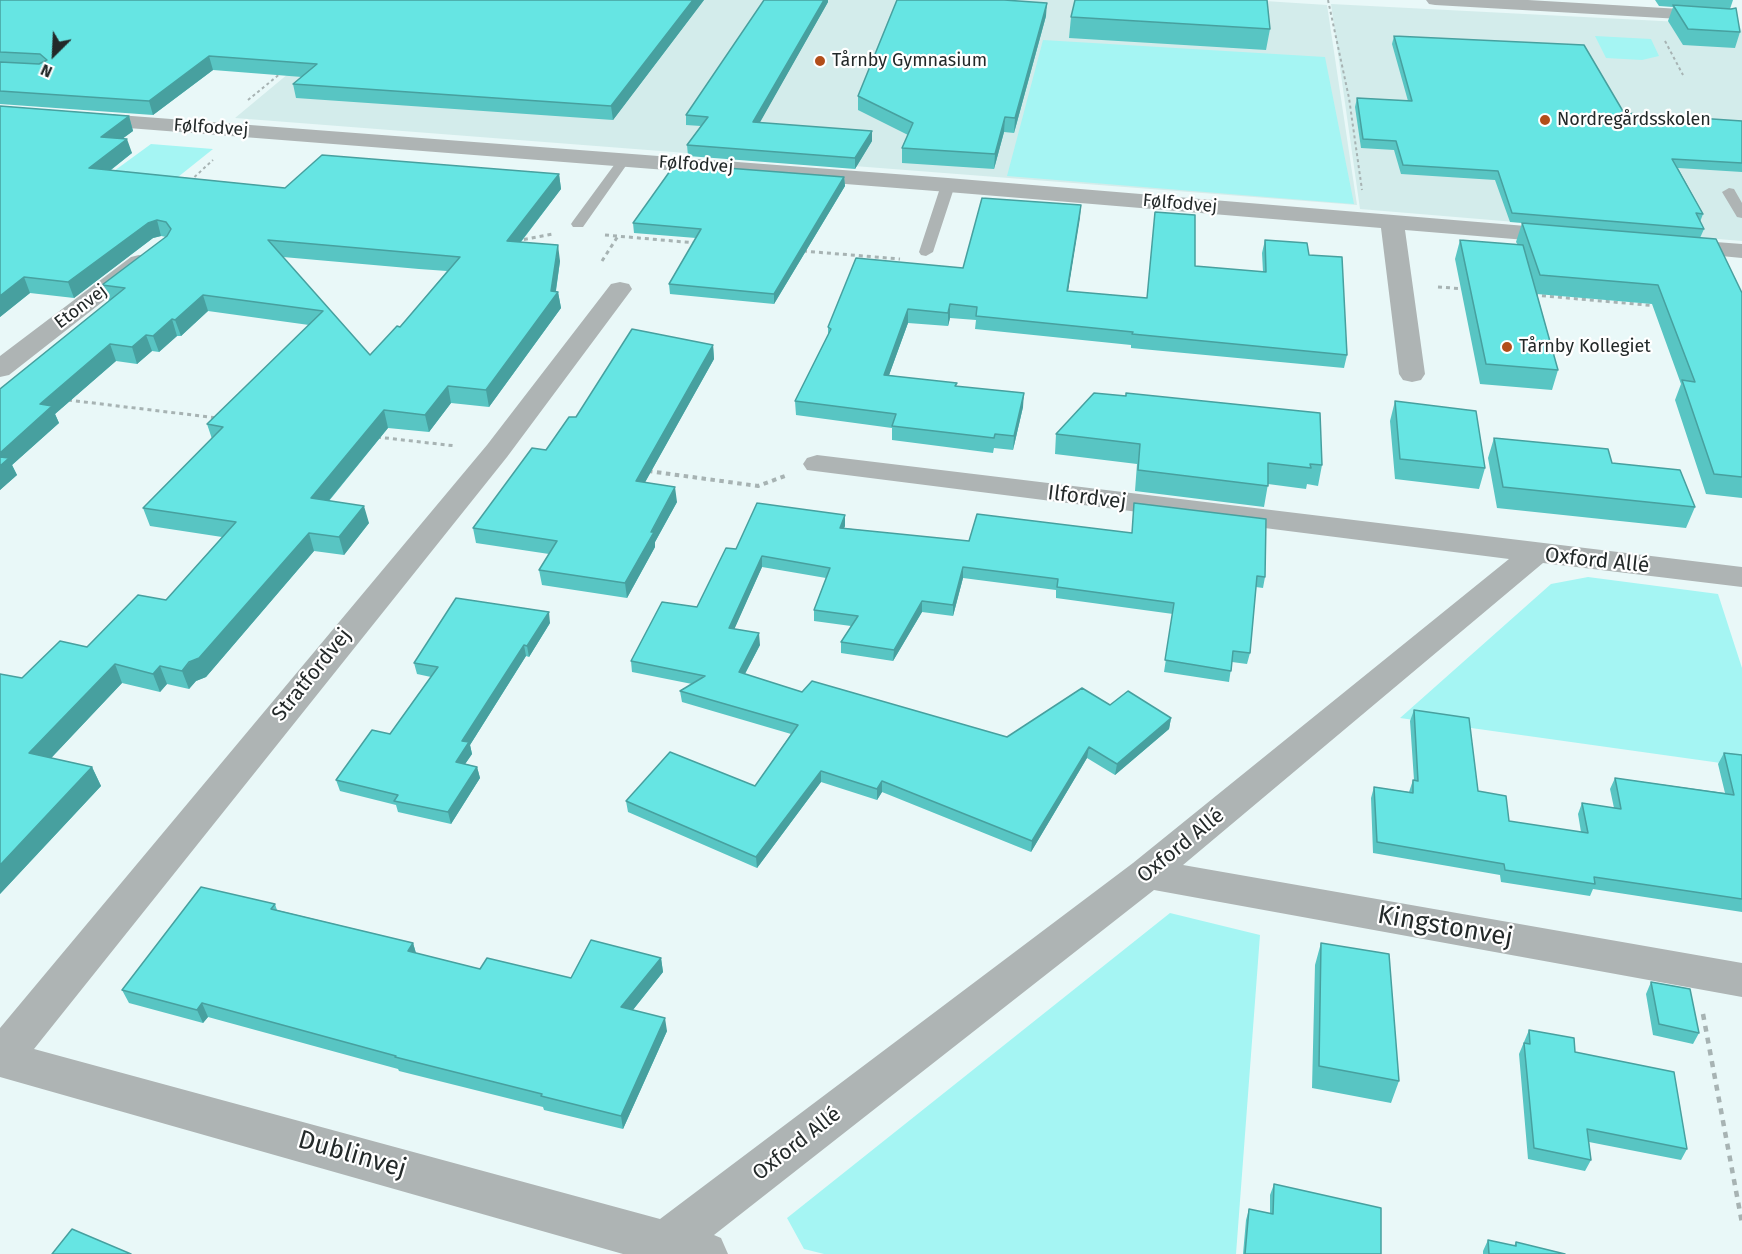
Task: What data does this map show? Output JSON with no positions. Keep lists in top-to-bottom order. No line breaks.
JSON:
{"streets":{"street":["Følfodvej","Etonvej","Ilfordvej","Oxford Allé","Stratfordvej","Kingstonvej","Dublinvej"]},"crossings":[["Ilfordvej","Oxford Allé"],["Oxford Allé","Kingstonvej"],["Oxford Allé","Dublinvej"],["Stratfordvej","Dublinvej"]],"places":["Tårnby Gymnasium","Nordregårdsskolen","Tårnby Kollegiet"],"north":"bottom left"}
